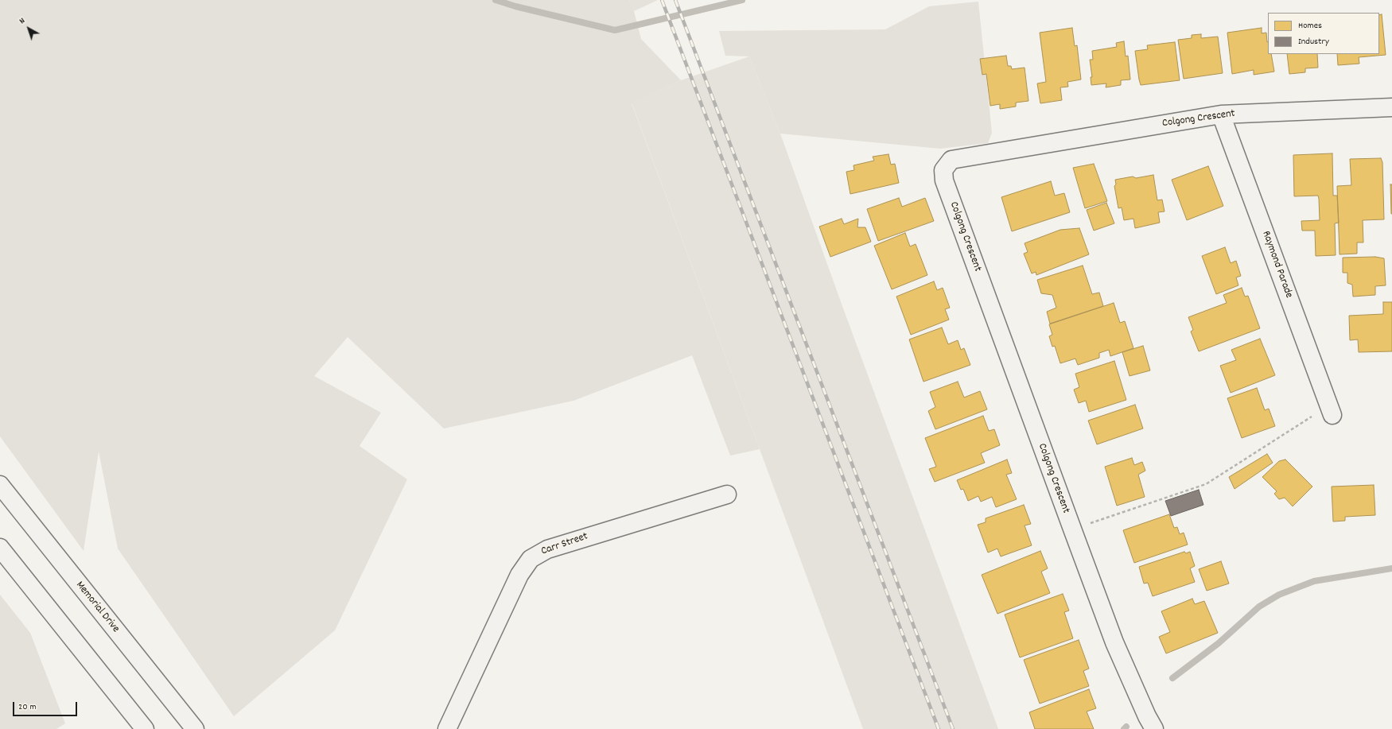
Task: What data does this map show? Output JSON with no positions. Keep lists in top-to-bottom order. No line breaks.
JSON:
{"streets":{"street":["Colgong Crescent","Raymond Parade","Carr Street","Memorial Drive"]},"crossings":[["Colgong Crescent","Raymond Parade"]],"legend":["Homes","Industry"],"scale_bar":"20 m","north":"top left"}
